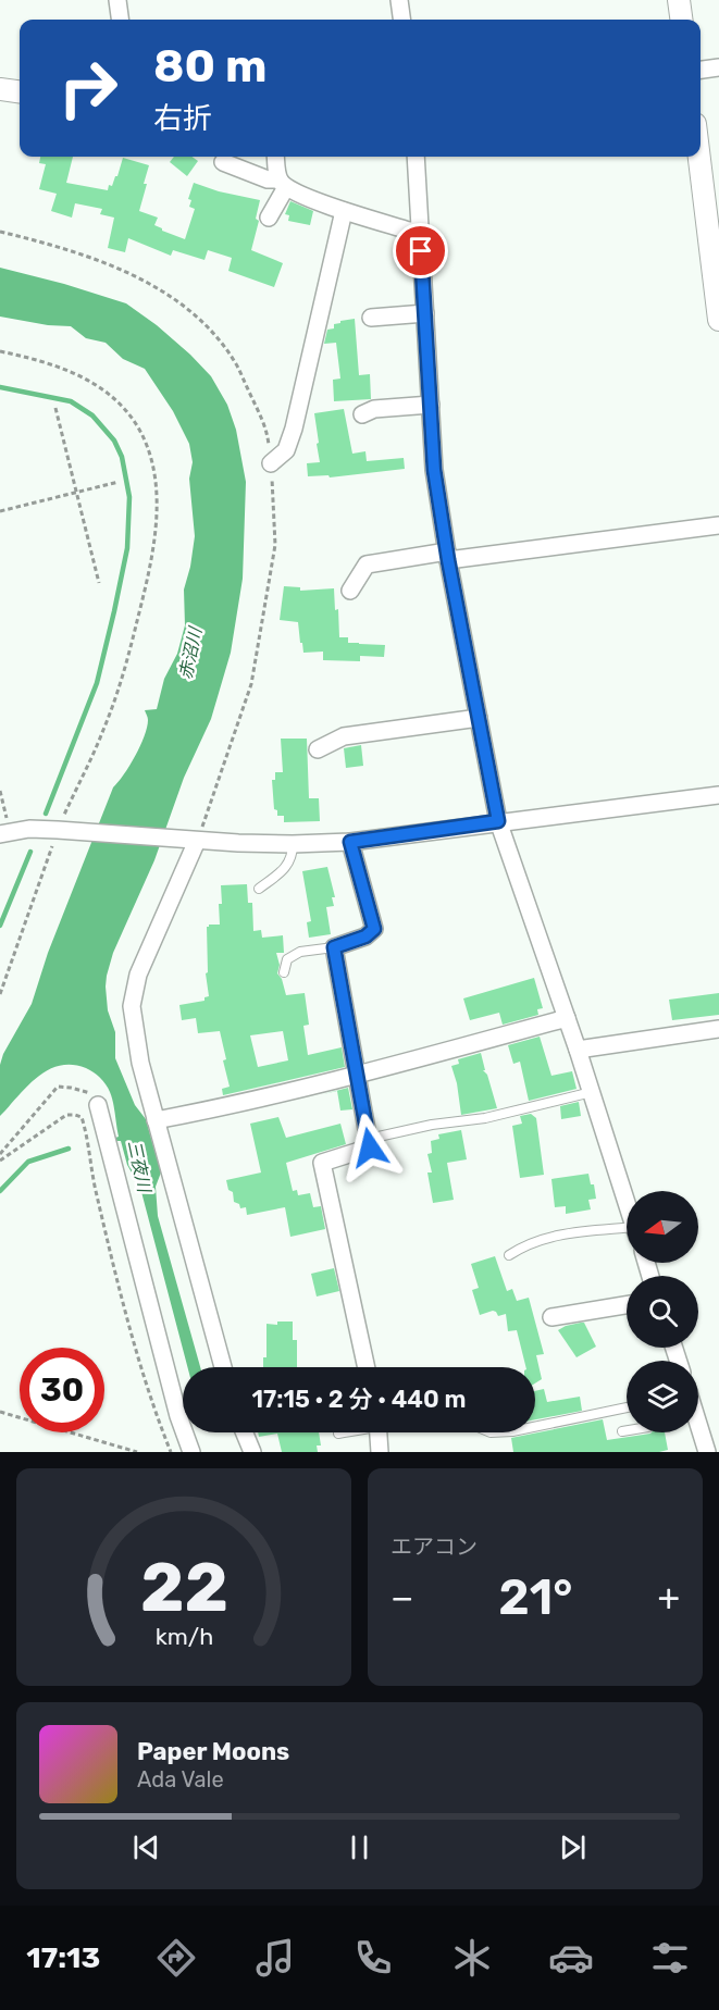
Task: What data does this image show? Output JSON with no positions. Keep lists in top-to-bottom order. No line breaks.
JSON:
{"water":["赤沼川","三夜川"],"north":"left","page":{"turn":["80 m","右折"],"limit":"30","trip":"17:15 · 2 分 · 440 m","tile":"エアコン","heat":["−","21°","+"],"song":["Paper Moons","Ada Vale"],"tabs":"17:13","gauge":["22","km/h"]}}
